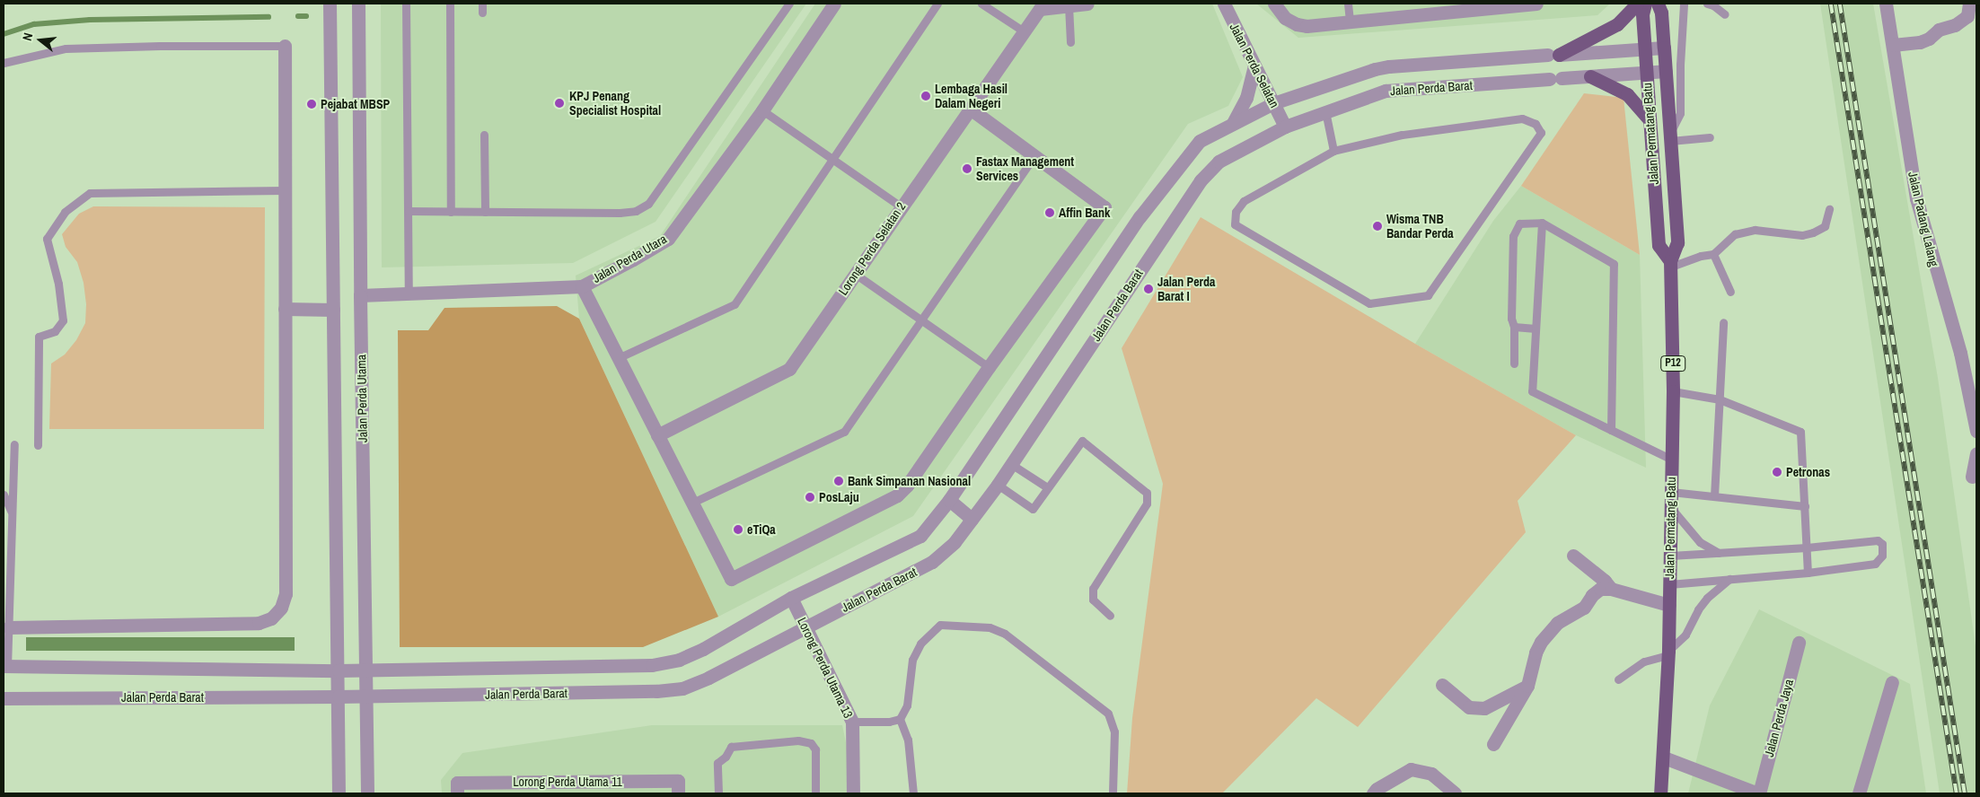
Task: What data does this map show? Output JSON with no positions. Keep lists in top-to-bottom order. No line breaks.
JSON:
{"streets":{"main road":["Jalan Permatang Batu","P12"],"street":["Jalan Perda Selatan","Jalan Perda Barat","Jalan Padang Lalang","Lorong Perda Selatan 2","Jalan Perda Utara","Jalan Perda Utama","Lorong Perda Utama 13","Jalan Perda Jaya","Lorong Perda Utama 11"]},"crossings":[["Jalan Perda Selatan","Jalan Perda Barat"],["Jalan Perda Barat","Jalan Permatang Batu"],["Jalan Perda Barat","Jalan Perda Utama"],["Jalan Perda Barat","Lorong Perda Utama 13"],["Jalan Permatang Batu","Jalan Perda Jaya"],["Jalan Perda Utara","Jalan Perda Utama"]],"places":["Lembaga Hasil Dalam Negeri","KPJ Penang Specialist Hospital","Pejabat MBSP","Fastax Management Services","Affin Bank","Wisma TNB Bandar Perda","Jalan Perda Barat I","Petronas","Bank Simpanan Nasional","PosLaju","eTiQa"],"north":"left"}
